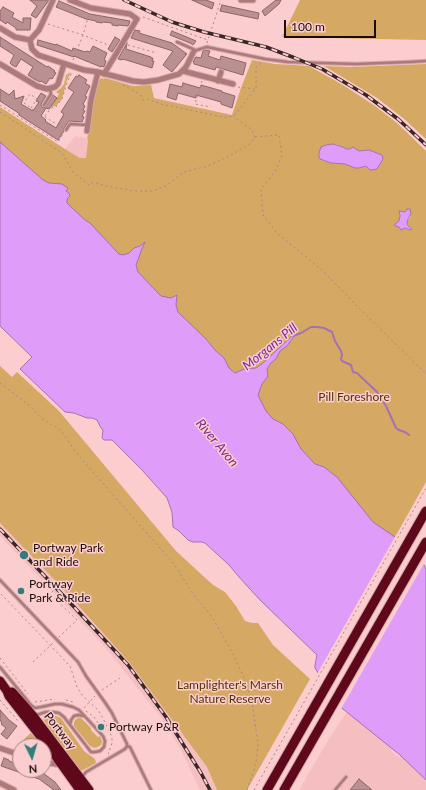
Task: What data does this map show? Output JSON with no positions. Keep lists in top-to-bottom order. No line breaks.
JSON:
{"streets":{"highway":["Portway"]},"water":["Morgans Pill","River Avon"],"parks":["Pill Foreshore","Lamplighter's Marsh Nature Reserve"],"places":["Portway Park and Ride","Portway Park & Ride","Portway P&R"],"scale_bar":"100 m","north":"bottom"}
